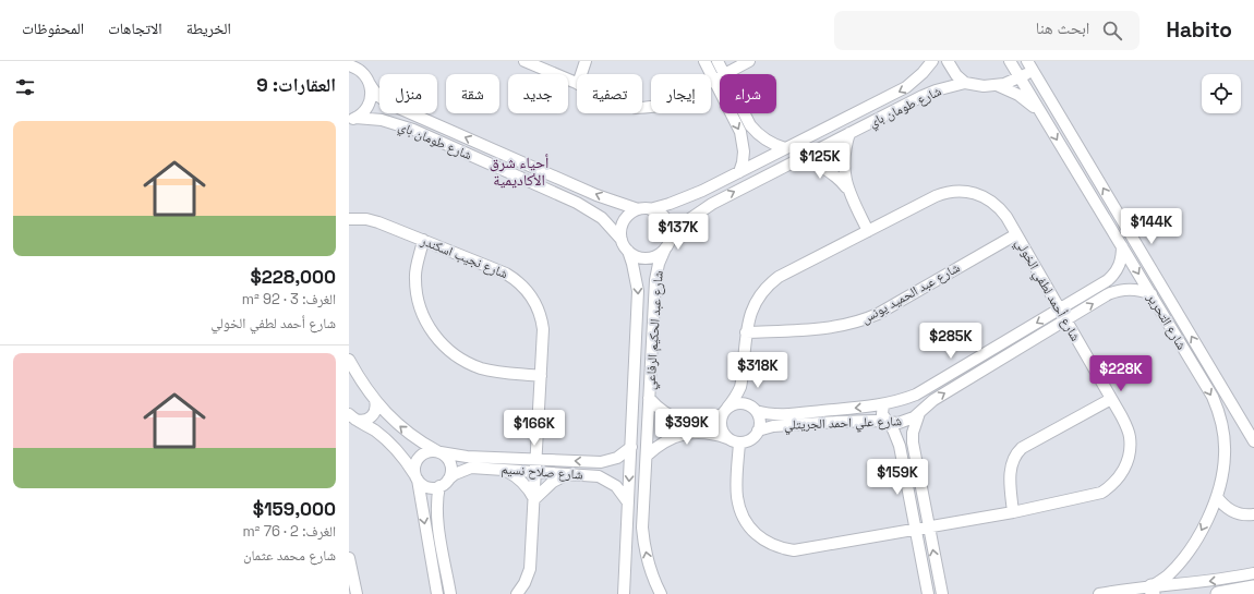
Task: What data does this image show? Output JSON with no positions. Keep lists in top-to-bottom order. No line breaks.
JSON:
{"streets":{"street":["شارع طومان باي","شارع نجيب اسكندر","شارع أحمد لطفي الخولي","شارع عبد الحميد يونس","شارع التحرير","شارع عبد الحكيم الرفاعي","شارع علي احمد الجريتلي","شارع صلاح نسيم"]},"crossings":[["شارع طومان باي","شارع التحرير"],["شارع طومان باي","شارع عبد الحكيم الرفاعي"],["شارع نجيب اسكندر","شارع صلاح نسيم"],["شارع أحمد لطفي الخولي","شارع عبد الحميد يونس"],["شارع أحمد لطفي الخولي","شارع علي احمد الجريتلي"],["شارع التحرير","شارع علي احمد الجريتلي"],["شارع عبد الحكيم الرفاعي","شارع صلاح نسيم"]],"districts":["أحياء شرق الأكاديمية"],"page":{"header":"Habito","search":"ابحث هنا","nav":["الخريطة","الاتجاهات","المحفوظات"],"heading":"العقارات: 9","chip":["شراء","إيجار","تصفية","جديد","شقة","منزل"],"list":[{"name":"$228,000","note":"الغرف: 3 · 92 m² · شارع أحمد لطفي الخولي"},{"name":"$159,000","note":"الغرف: 2 · 76 m² · شارع محمد عثمان"}],"price":["$125K","$144K","$137K","$285K","$318K","$228K","$399K","$166K","$159K"]}}
